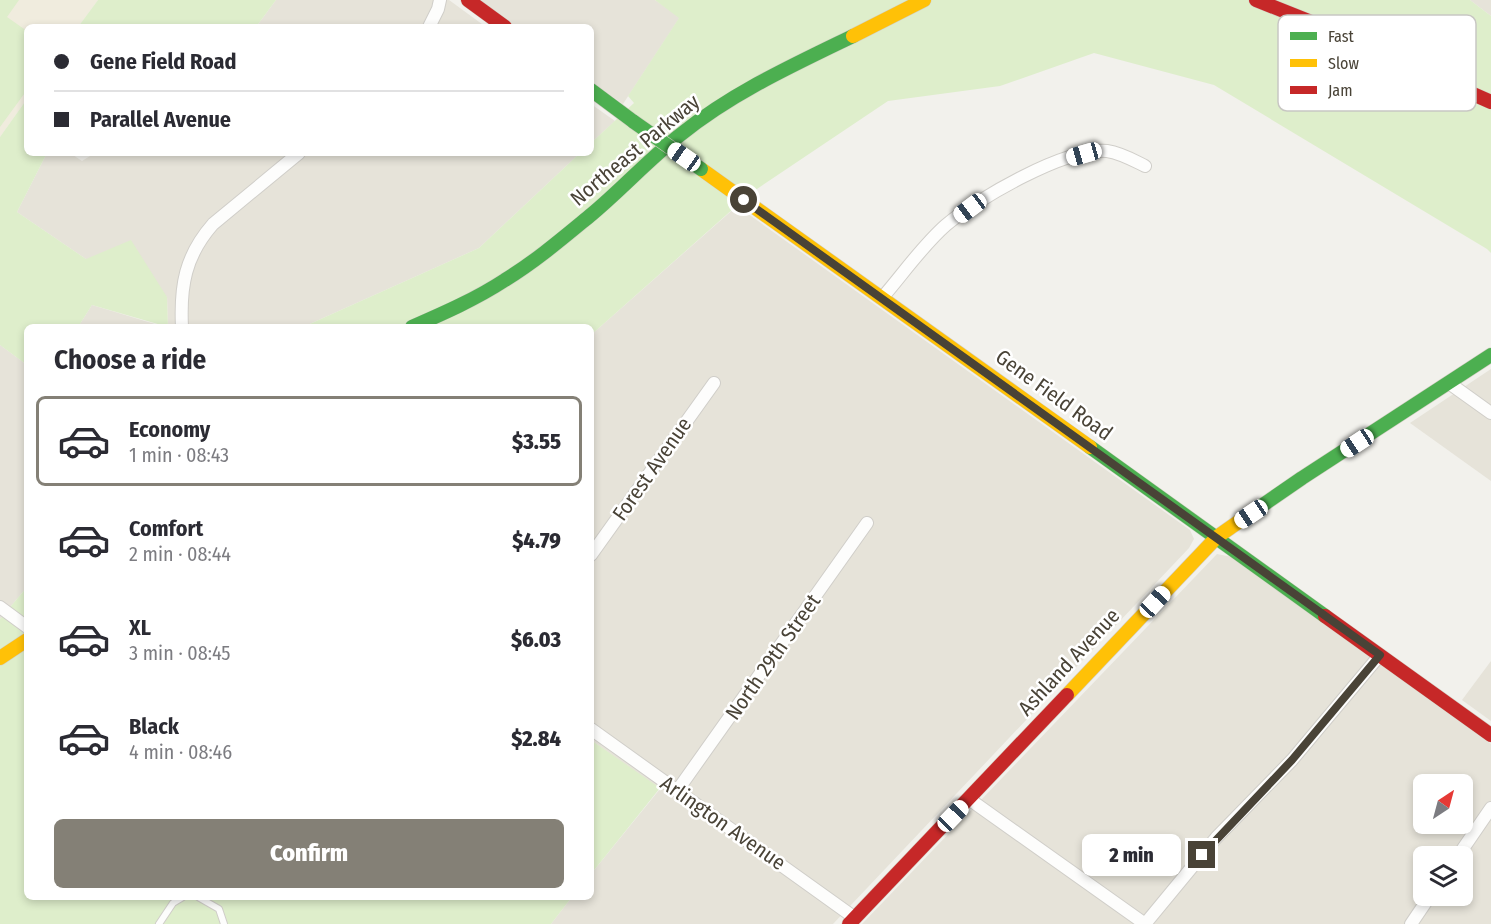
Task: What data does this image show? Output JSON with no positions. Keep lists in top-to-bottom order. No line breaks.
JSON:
{"streets":{"street":["Northeast Parkway","Gene Field Road","Forest Avenue","North 29th Street","Ashland Avenue","Arlington Avenue"]},"crossings":[["Gene Field Road","Ashland Avenue"],["North 29th Street","Arlington Avenue"],["Ashland Avenue","Arlington Avenue"]],"legend":["Fast","Slow","Jam"],"north":"top right","page":{"banner":["Gene Field Road","Parallel Avenue"],"heading":"Choose a ride","list":[{"name":"Economy","note":"1 min · 08:43","value":"$3.55"},{"name":"Comfort","note":"2 min · 08:44","value":"$4.79"},{"name":"XL","note":"3 min · 08:45","value":"$6.03"},{"name":"Black","note":"4 min · 08:46","value":"$2.84"}],"buttons":"Confirm","bubble":"2 min"}}
